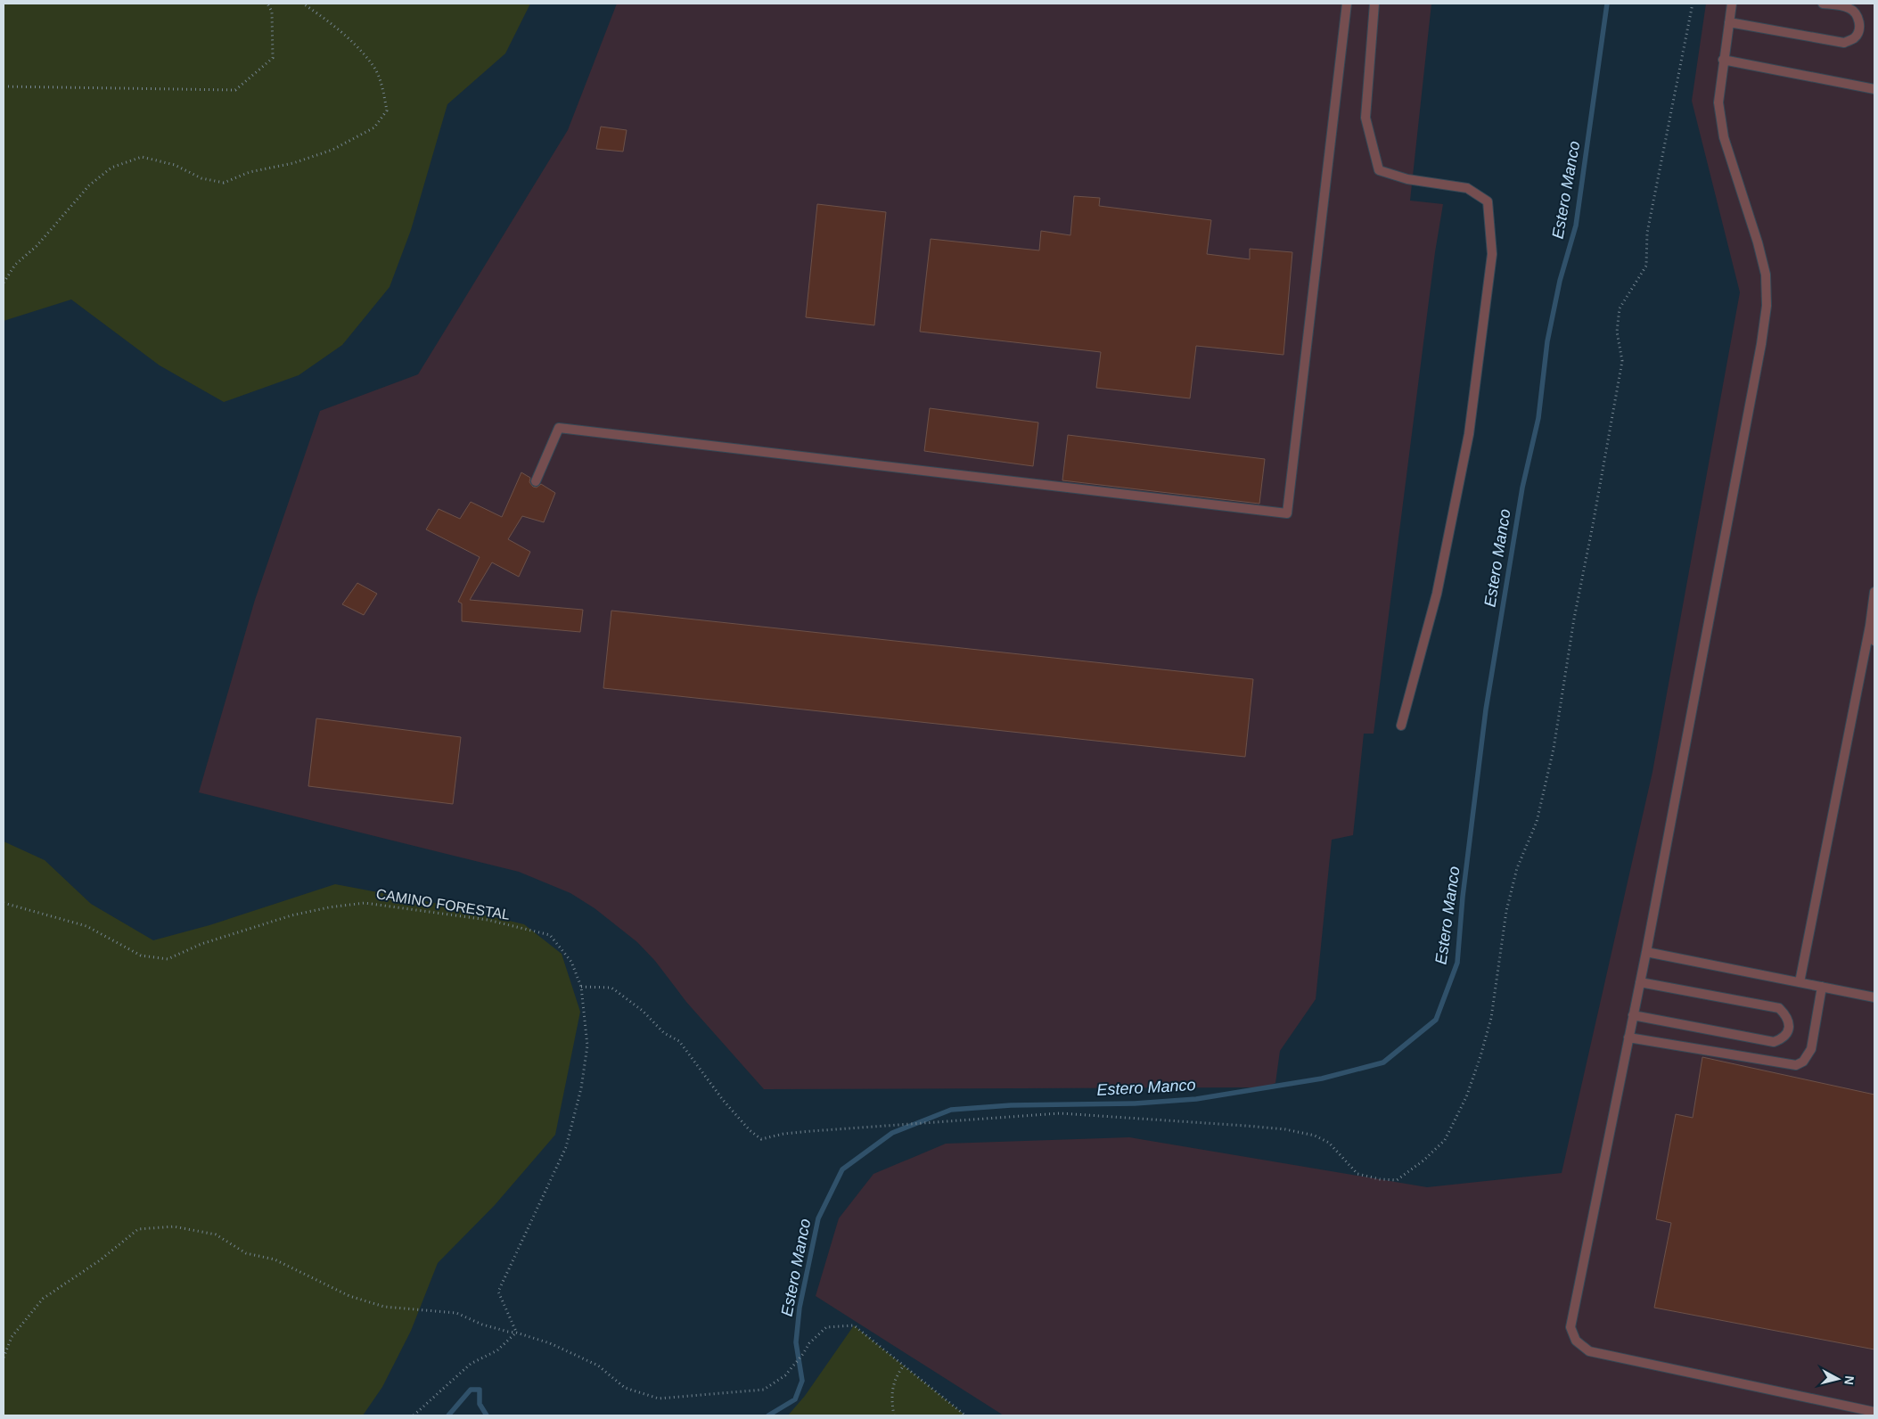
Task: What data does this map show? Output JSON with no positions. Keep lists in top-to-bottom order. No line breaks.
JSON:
{"streets":{"path":["CAMINO FORESTAL"]},"water":["Estero Manco"],"north":"right"}
